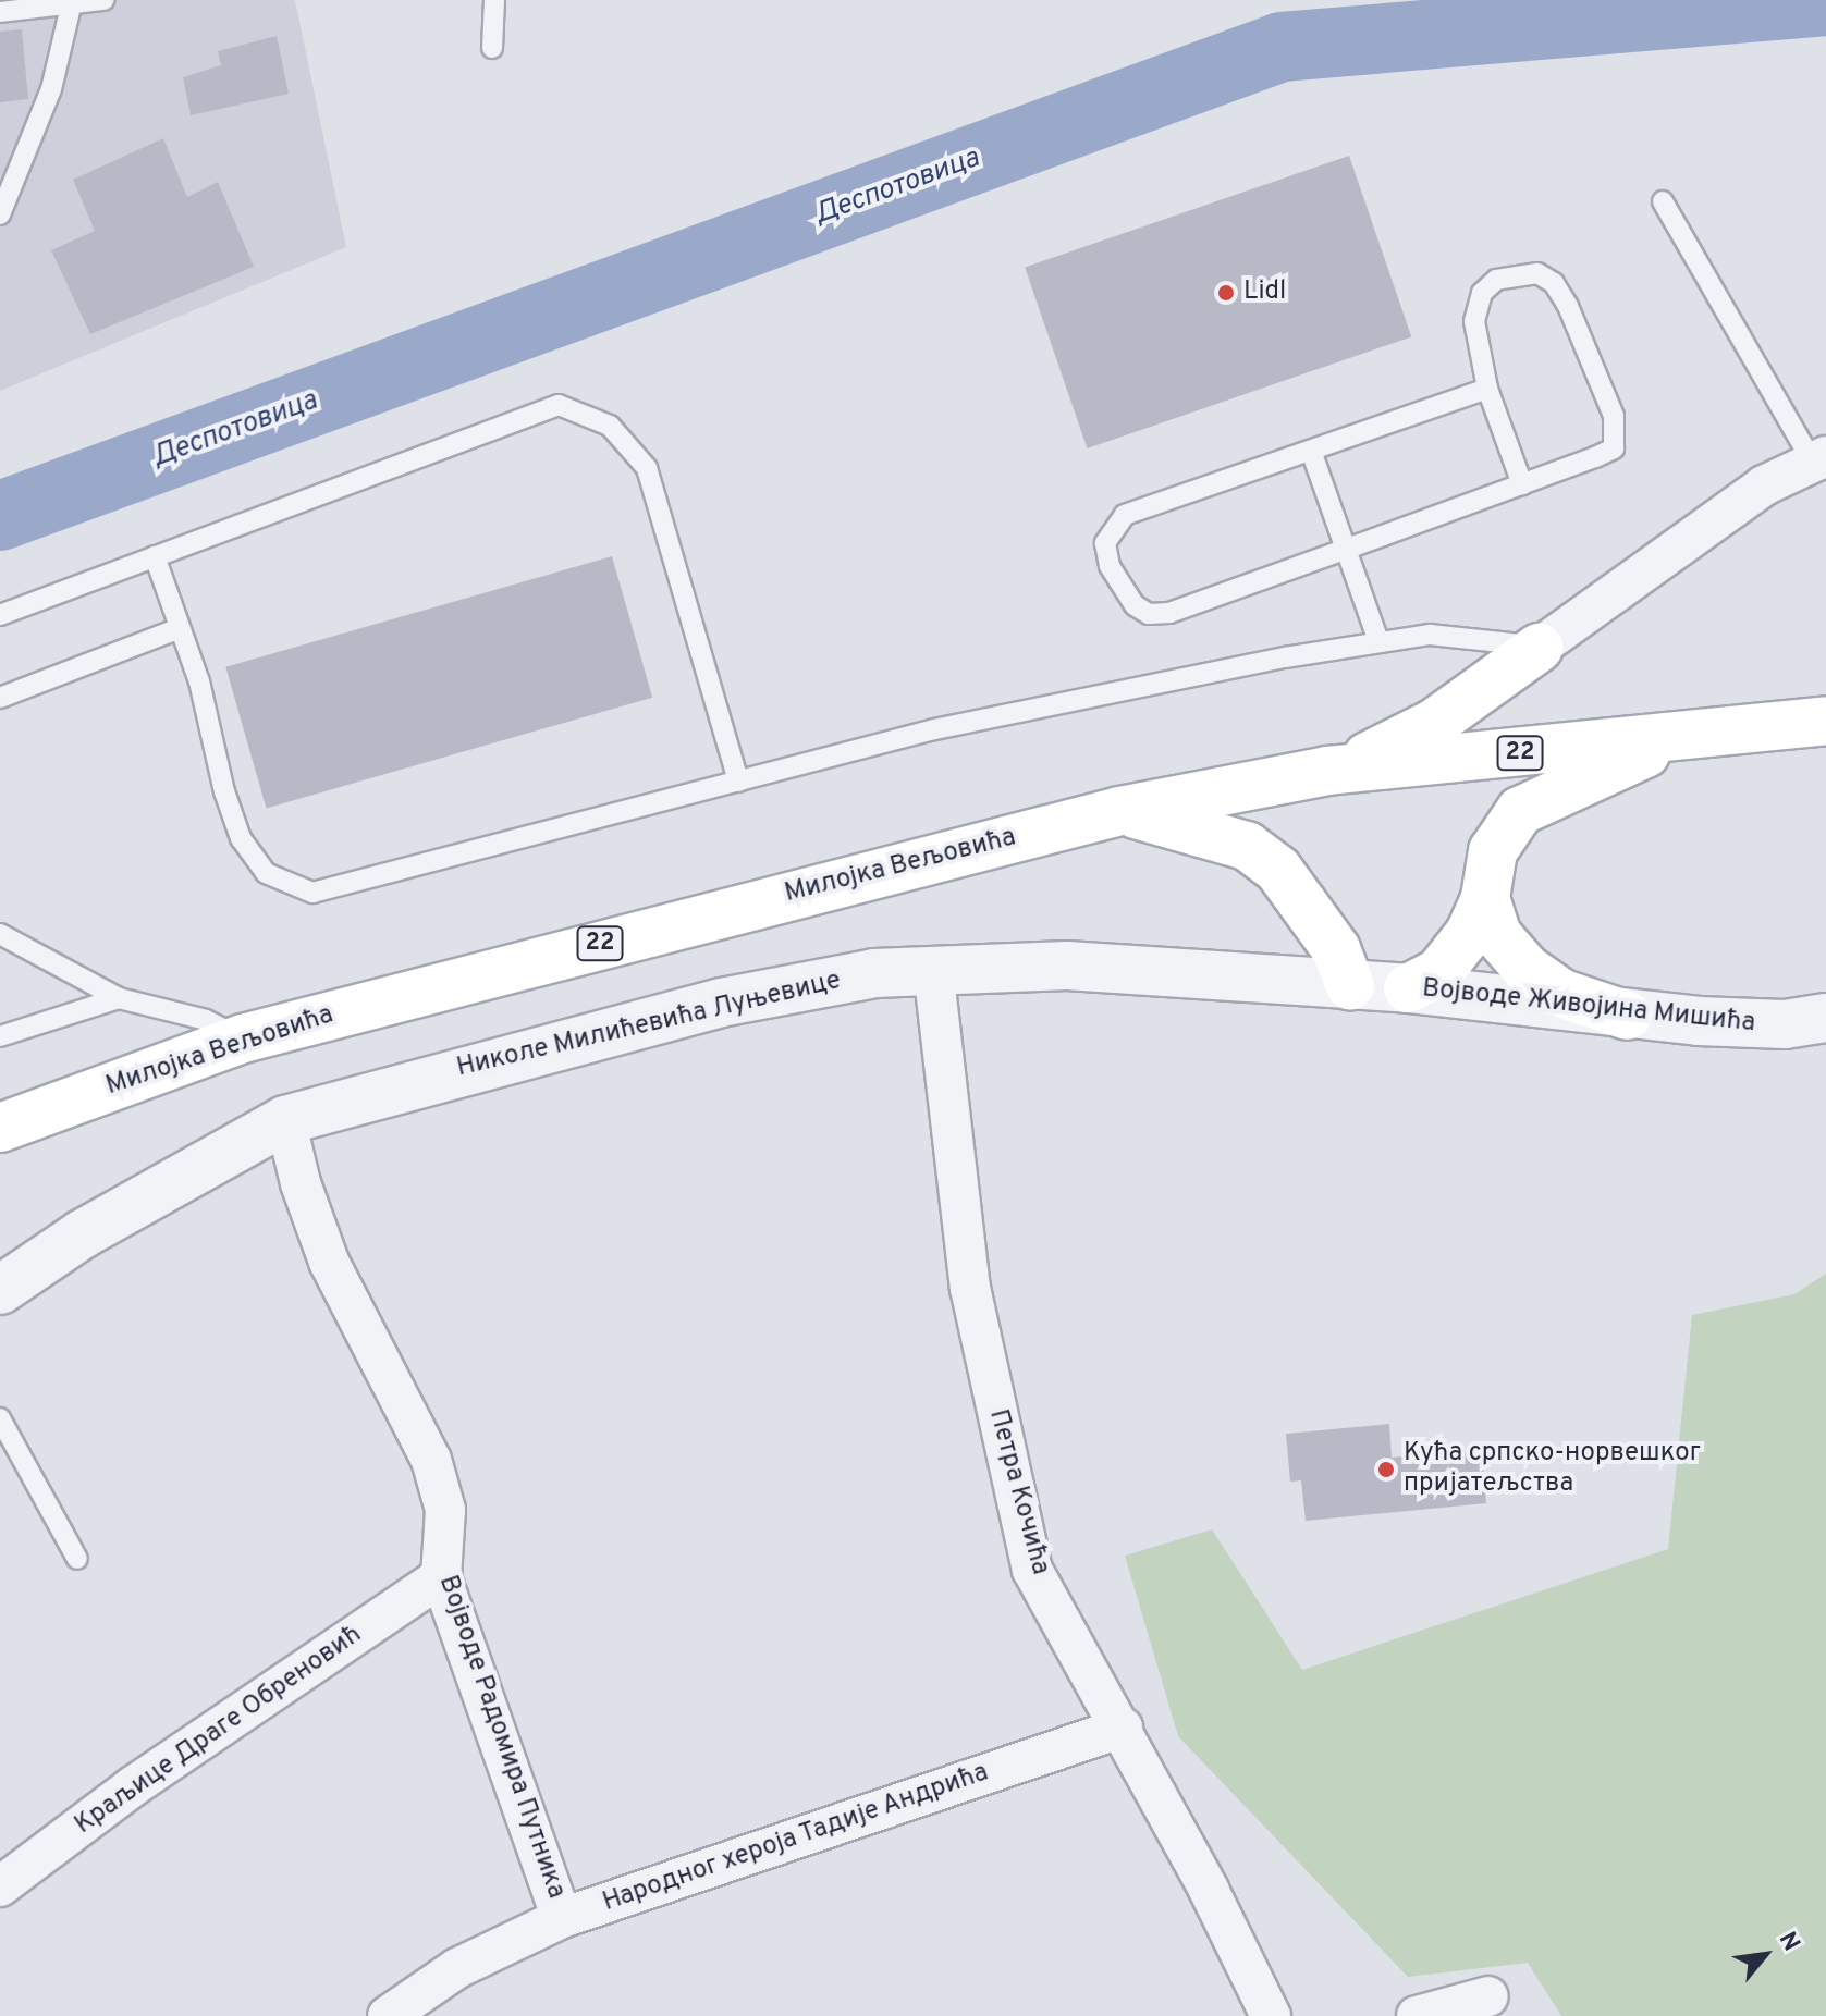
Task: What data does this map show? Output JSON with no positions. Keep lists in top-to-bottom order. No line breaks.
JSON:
{"streets":{"main road":["22","Милојка Вељовића"],"street":["Војводе Живојина Мишића","Николе Милићевића Луњевице","Петра Кочића","Краљице Драге Обреновић","Војводе Радомира Путника","Народног хероја Тадије Андрића"]},"crossings":[["Војводе Живојина Мишића","Николе Милићевића Луњевице"],["Николе Милићевића Луњевице","Петра Кочића"],["Николе Милићевића Луњевице","Војводе Радомира Путника"],["Петра Кочића","Народног хероја Тадије Андрића"],["Краљице Драге Обреновић","Војводе Радомира Путника"],["Војводе Радомира Путника","Народног хероја Тадије Андрића"]],"water":["Деспотовица"],"places":["Lidl","Кућа српско-норвешког пријатељства"],"north":"top right"}
